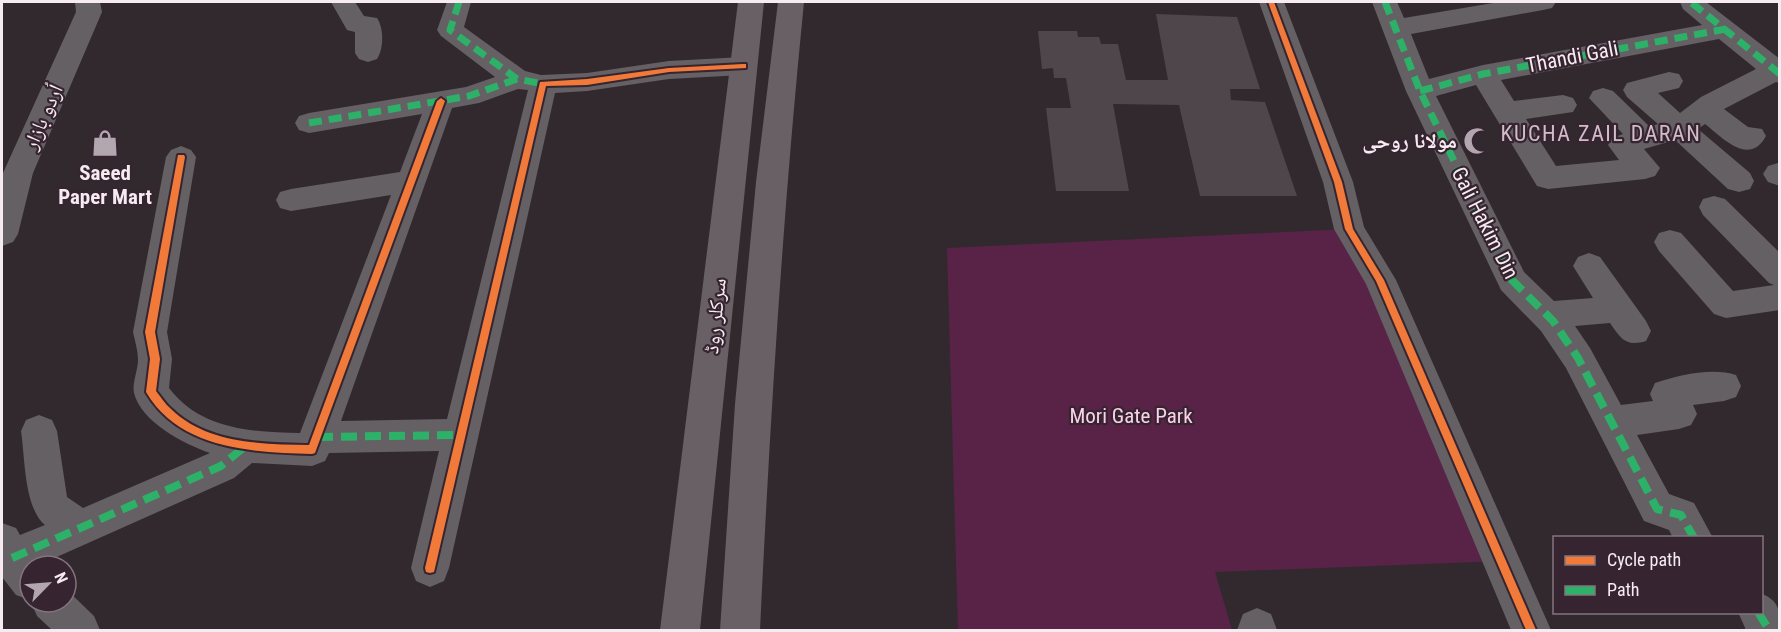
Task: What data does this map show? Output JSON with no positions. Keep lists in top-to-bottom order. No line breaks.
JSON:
{"streets":{"main road":["سرکلر روڈ"],"street":["Thandi Gali","اُردو بازار","Gali Hakim Din"]},"crossings":[["Thandi Gali","Gali Hakim Din"]],"districts":["KUCHA ZAIL DARAN"],"parks":["Mori Gate Park"],"places":{"mosque":["مولانا روحی"],"shop":["Saeed Paper Mart"]},"legend":["Cycle path","Path"],"north":"top right"}
